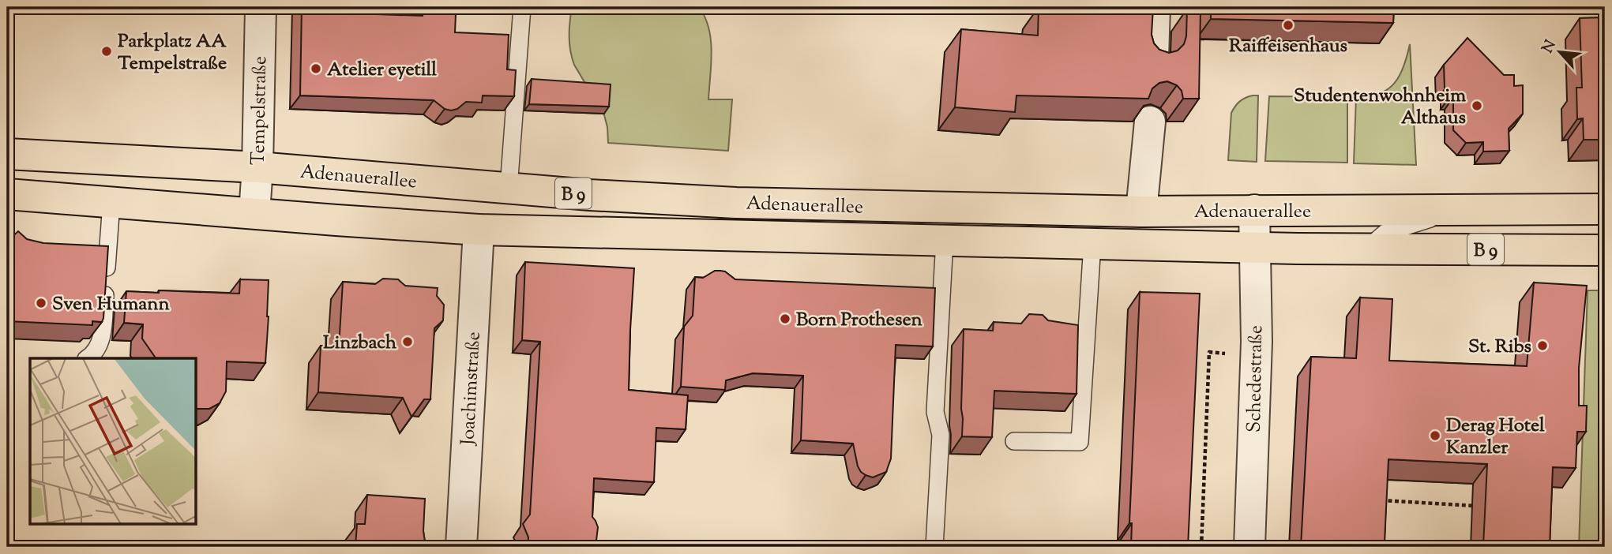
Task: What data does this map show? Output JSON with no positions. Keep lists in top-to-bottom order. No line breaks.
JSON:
{"streets":{"main road":["Adenauerallee","B 9"],"street":["Tempelstraße","Schedestraße","Joachimstraße"]},"crossings":[["Tempelstraße","Adenauerallee"],["Adenauerallee","Schedestraße"],["Adenauerallee","Joachimstraße"]],"places":["Raiffeisenhaus","Parkplatz AA Tempelstraße","Atelier eyetill","Studentenwohnheim Althaus","Sven Humann","Born Prothesen","Linzbach","St. Ribs","Derag Hotel Kanzler"],"north":"top left"}
